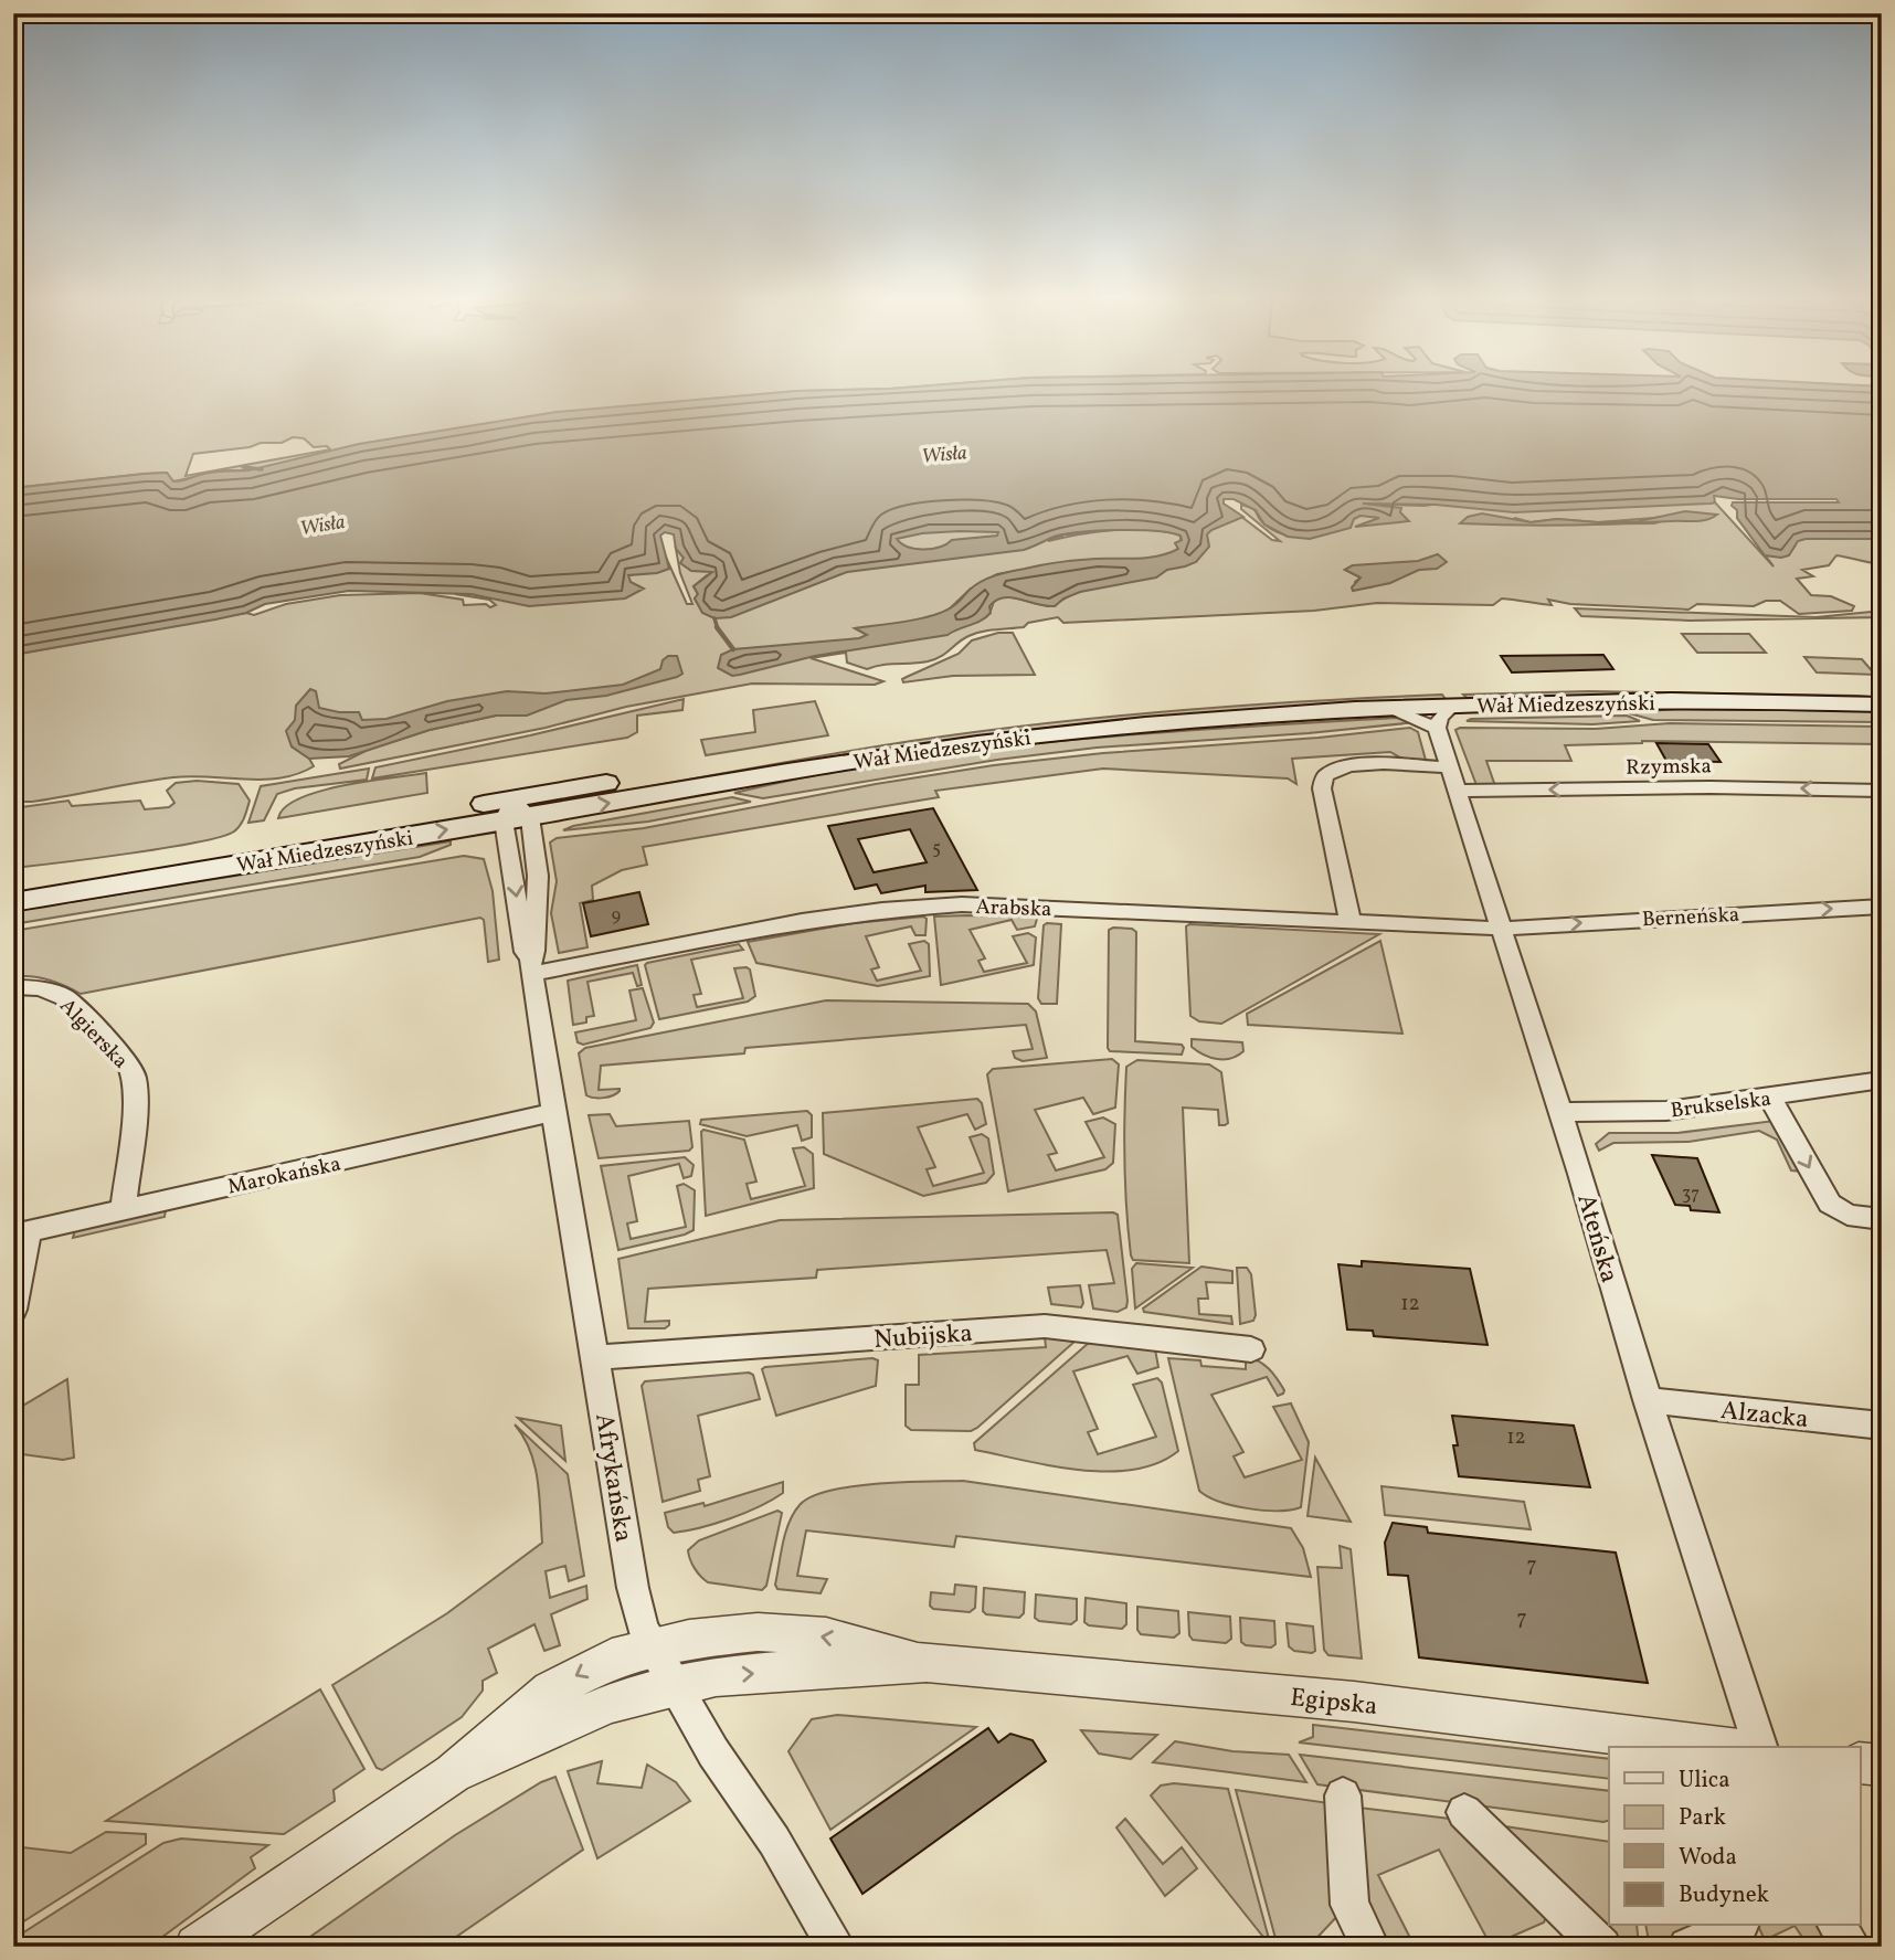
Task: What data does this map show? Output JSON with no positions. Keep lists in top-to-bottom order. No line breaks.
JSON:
{"streets":{"main road":["Wał Miedzeszyński"],"street":["Rzymska","Arabska","Berneńska","Algierska","Brukselska","Marokańska","Ateńska","Nubijska","Alzacka","Afrykańska","Egipska"]},"crossings":[["Wał Miedzeszyński","Afrykańska"],["Rzymska","Ateńska"],["Arabska","Berneńska"],["Arabska","Ateńska"],["Arabska","Afrykańska"],["Berneńska","Ateńska"],["Algierska","Marokańska"],["Brukselska","Ateńska"],["Marokańska","Afrykańska"],["Ateńska","Alzacka"],["Nubijska","Afrykańska"],["Afrykańska","Egipska"]],"one_way":["Rzymska","Berneńska"],"water":["Wisła"],"house_numbers":["5","9","37","12","12","7","7"],"legend":["Ulica","Park","Woda","Budynek"]}
